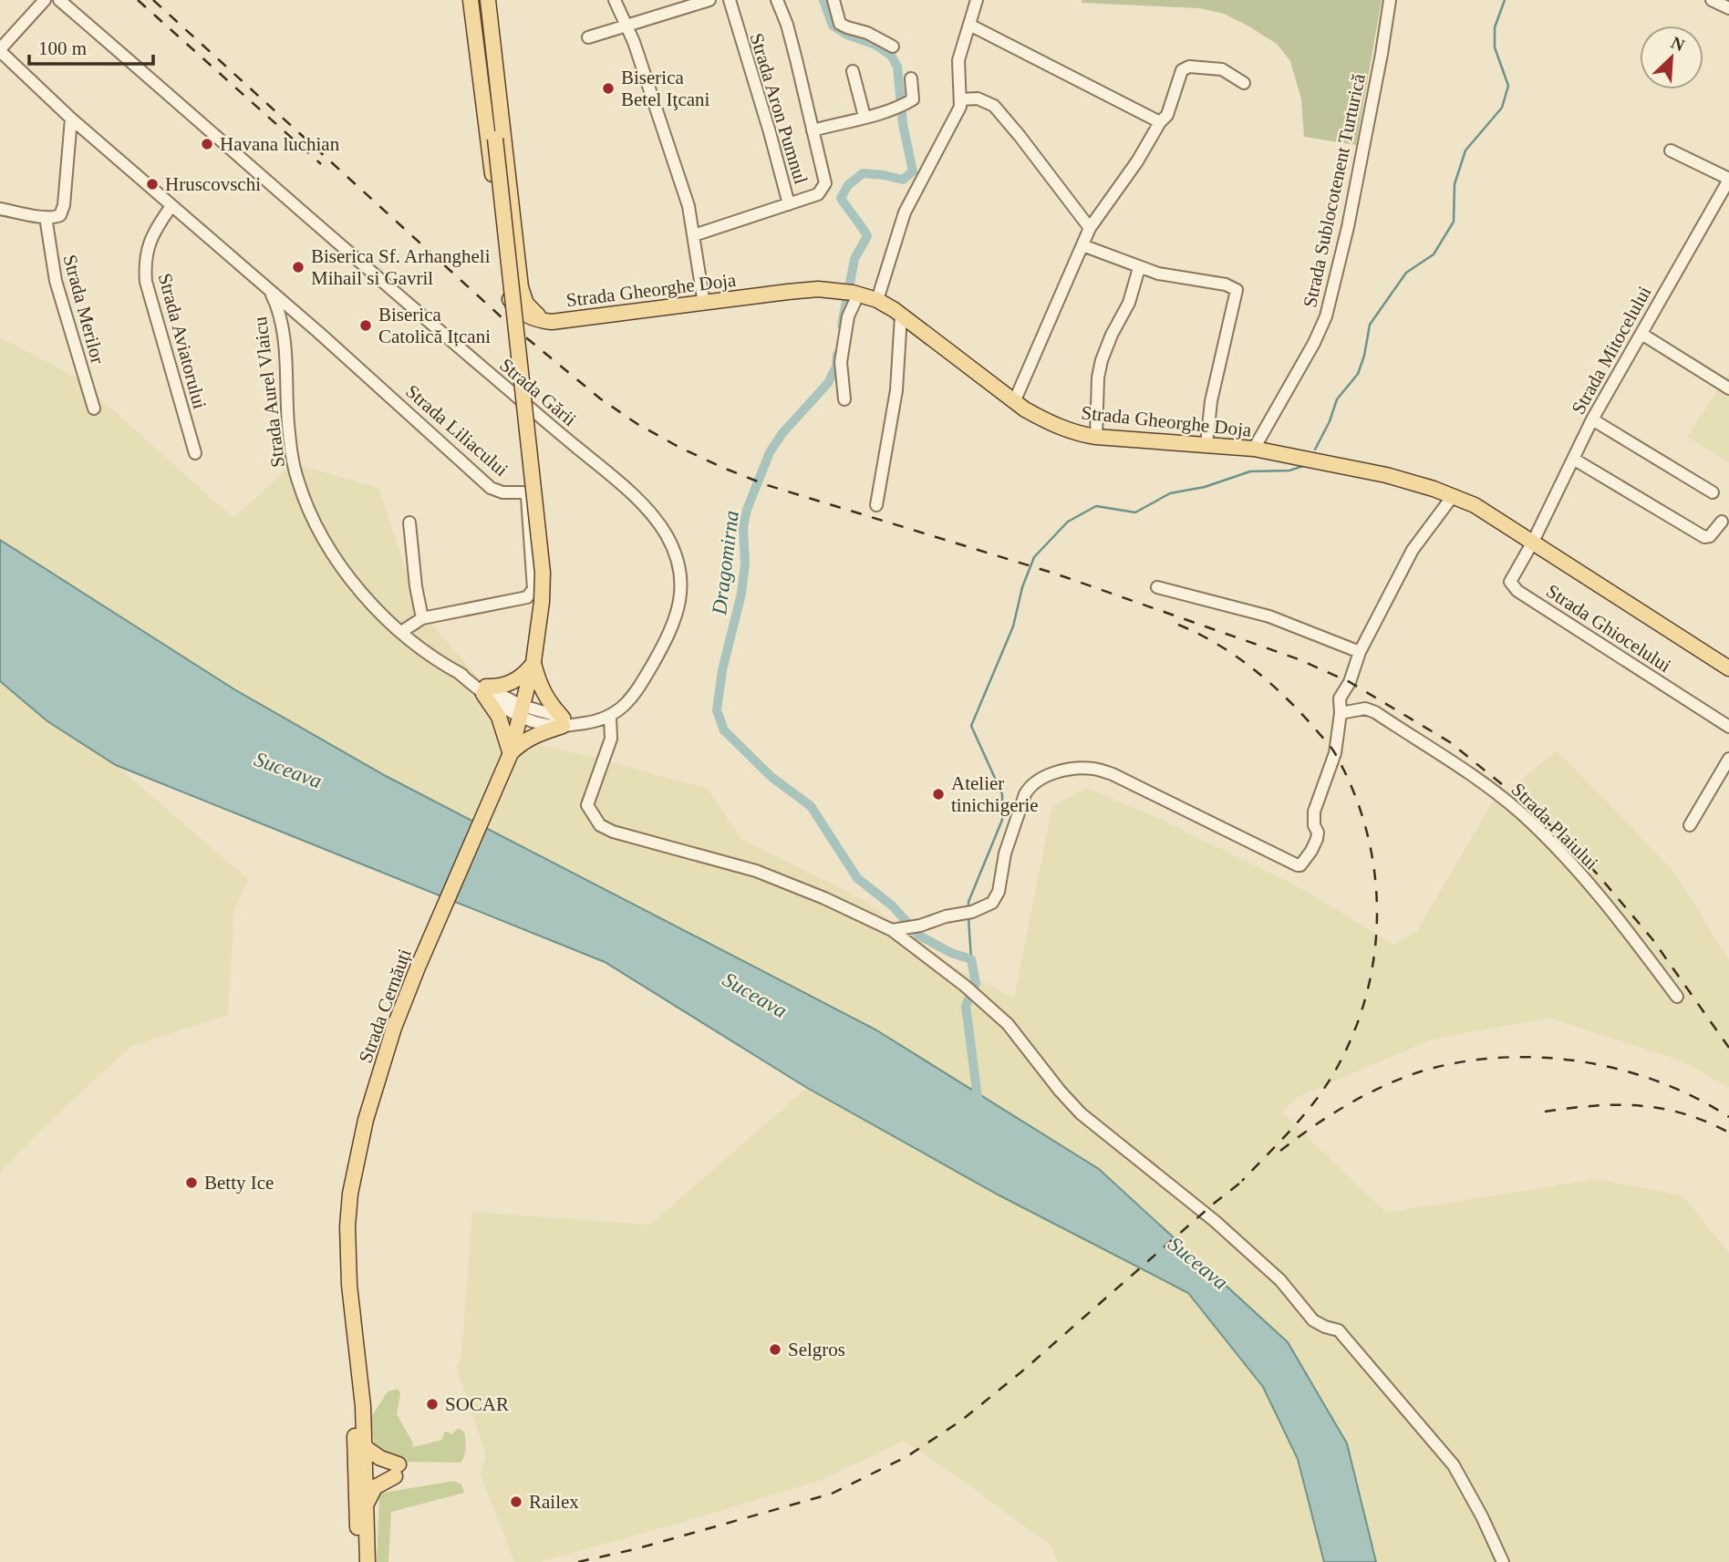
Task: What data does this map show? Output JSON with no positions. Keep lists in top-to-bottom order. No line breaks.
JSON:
{"streets":{"main road":["Strada Gheorghe Doja","Strada Cernăuți"],"street":["Strada Aron Pumnul","Strada Sublocotenent Turturică","Strada Merilor","Strada Aviatorului","Strada Mitocelului","Strada Aurel Vlaicu","Strada Gării","Strada Liliacului","Strada Ghiocelului","Strada Plaiului"]},"crossings":[["Strada Sublocotenent Turturică","Strada Gheorghe Doja"],["Strada Gheorghe Doja","Strada Mitocelului"],["Strada Gheorghe Doja","Strada Ghiocelului"],["Strada Aviatorului","Strada Aurel Vlaicu"],["Strada Mitocelului","Strada Ghiocelului"],["Strada Aurel Vlaicu","Strada Liliacului"],["Strada Aurel Vlaicu","Strada Cernăuți"]],"water":["Dragomirna","Suceava"],"places":["Biserica Betel Iţcani","Havana luchian","Hruscovschi","Biserica Sf. Arhangheli Mihail si Gavril","Biserica Catolică Ițcani","Atelier tinichigerie","Betty Ice","Selgros","SOCAR","Railex"],"scale_bar":"100 m","north":"top right"}
